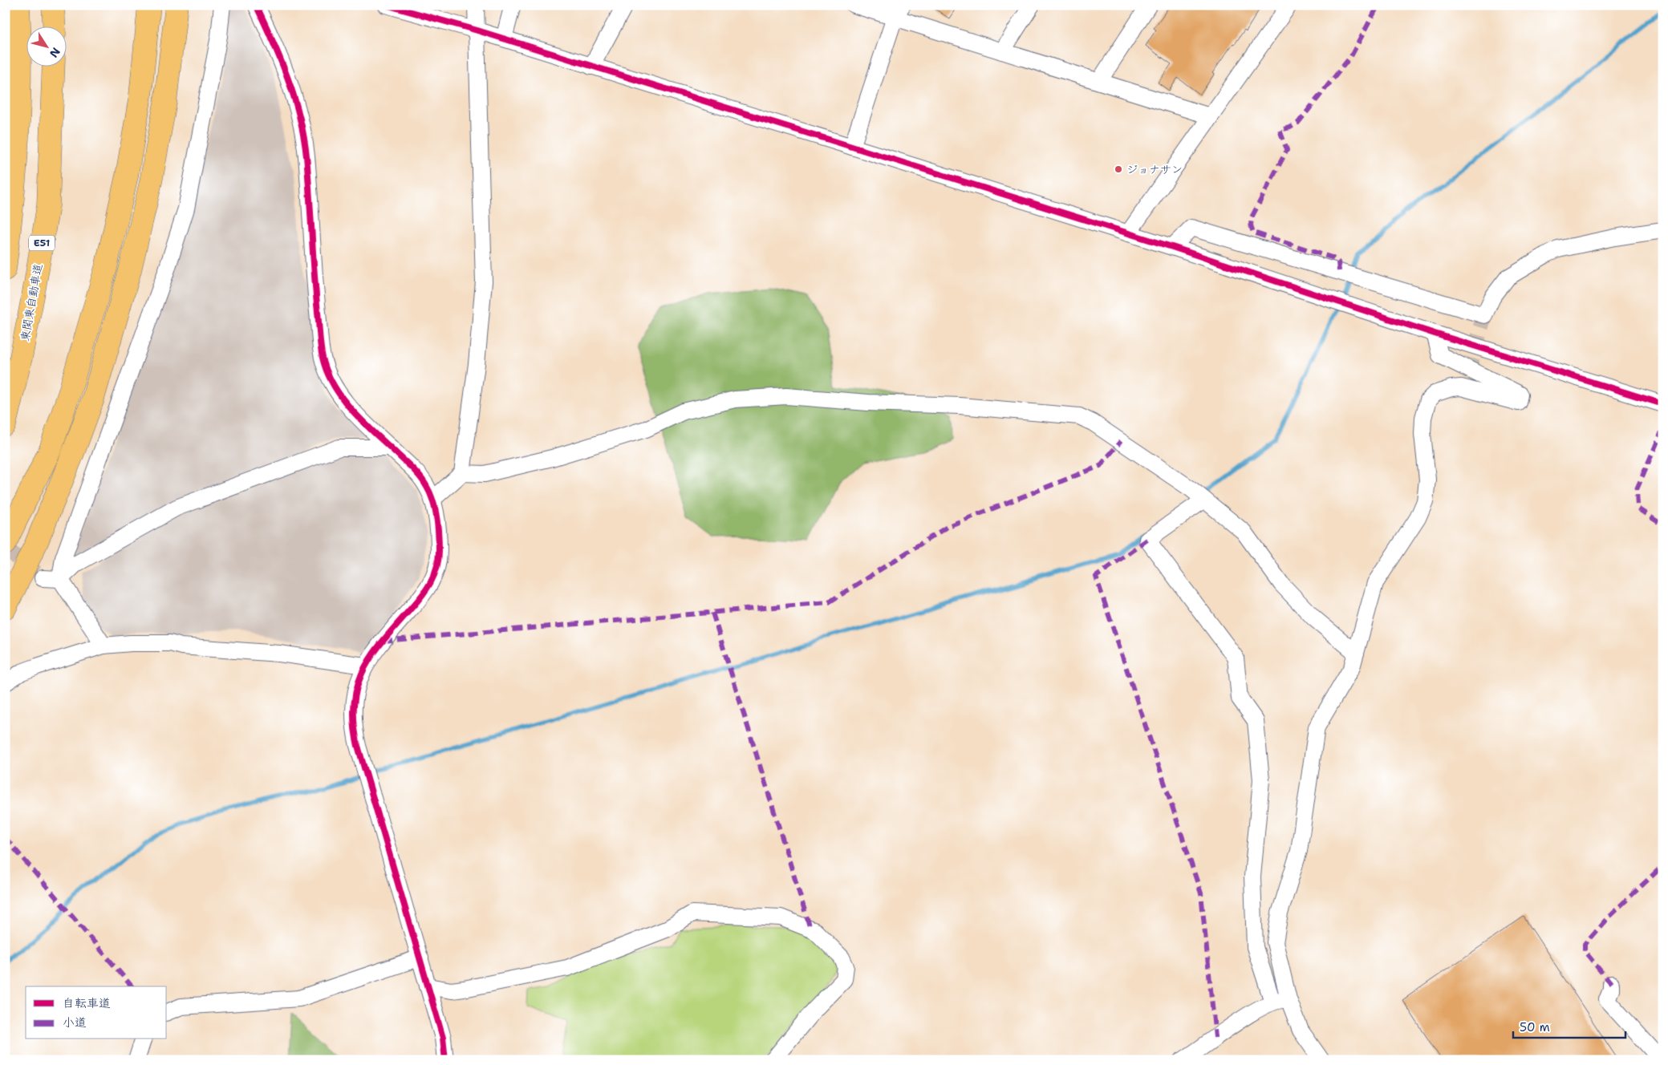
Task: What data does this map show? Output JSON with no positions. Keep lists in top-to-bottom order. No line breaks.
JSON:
{"streets":{"highway":["E51","東関東自動車道"]},"places":["ジョナサン"],"legend":["自転車道","小道"],"scale_bar":"50 m","north":"bottom right"}
